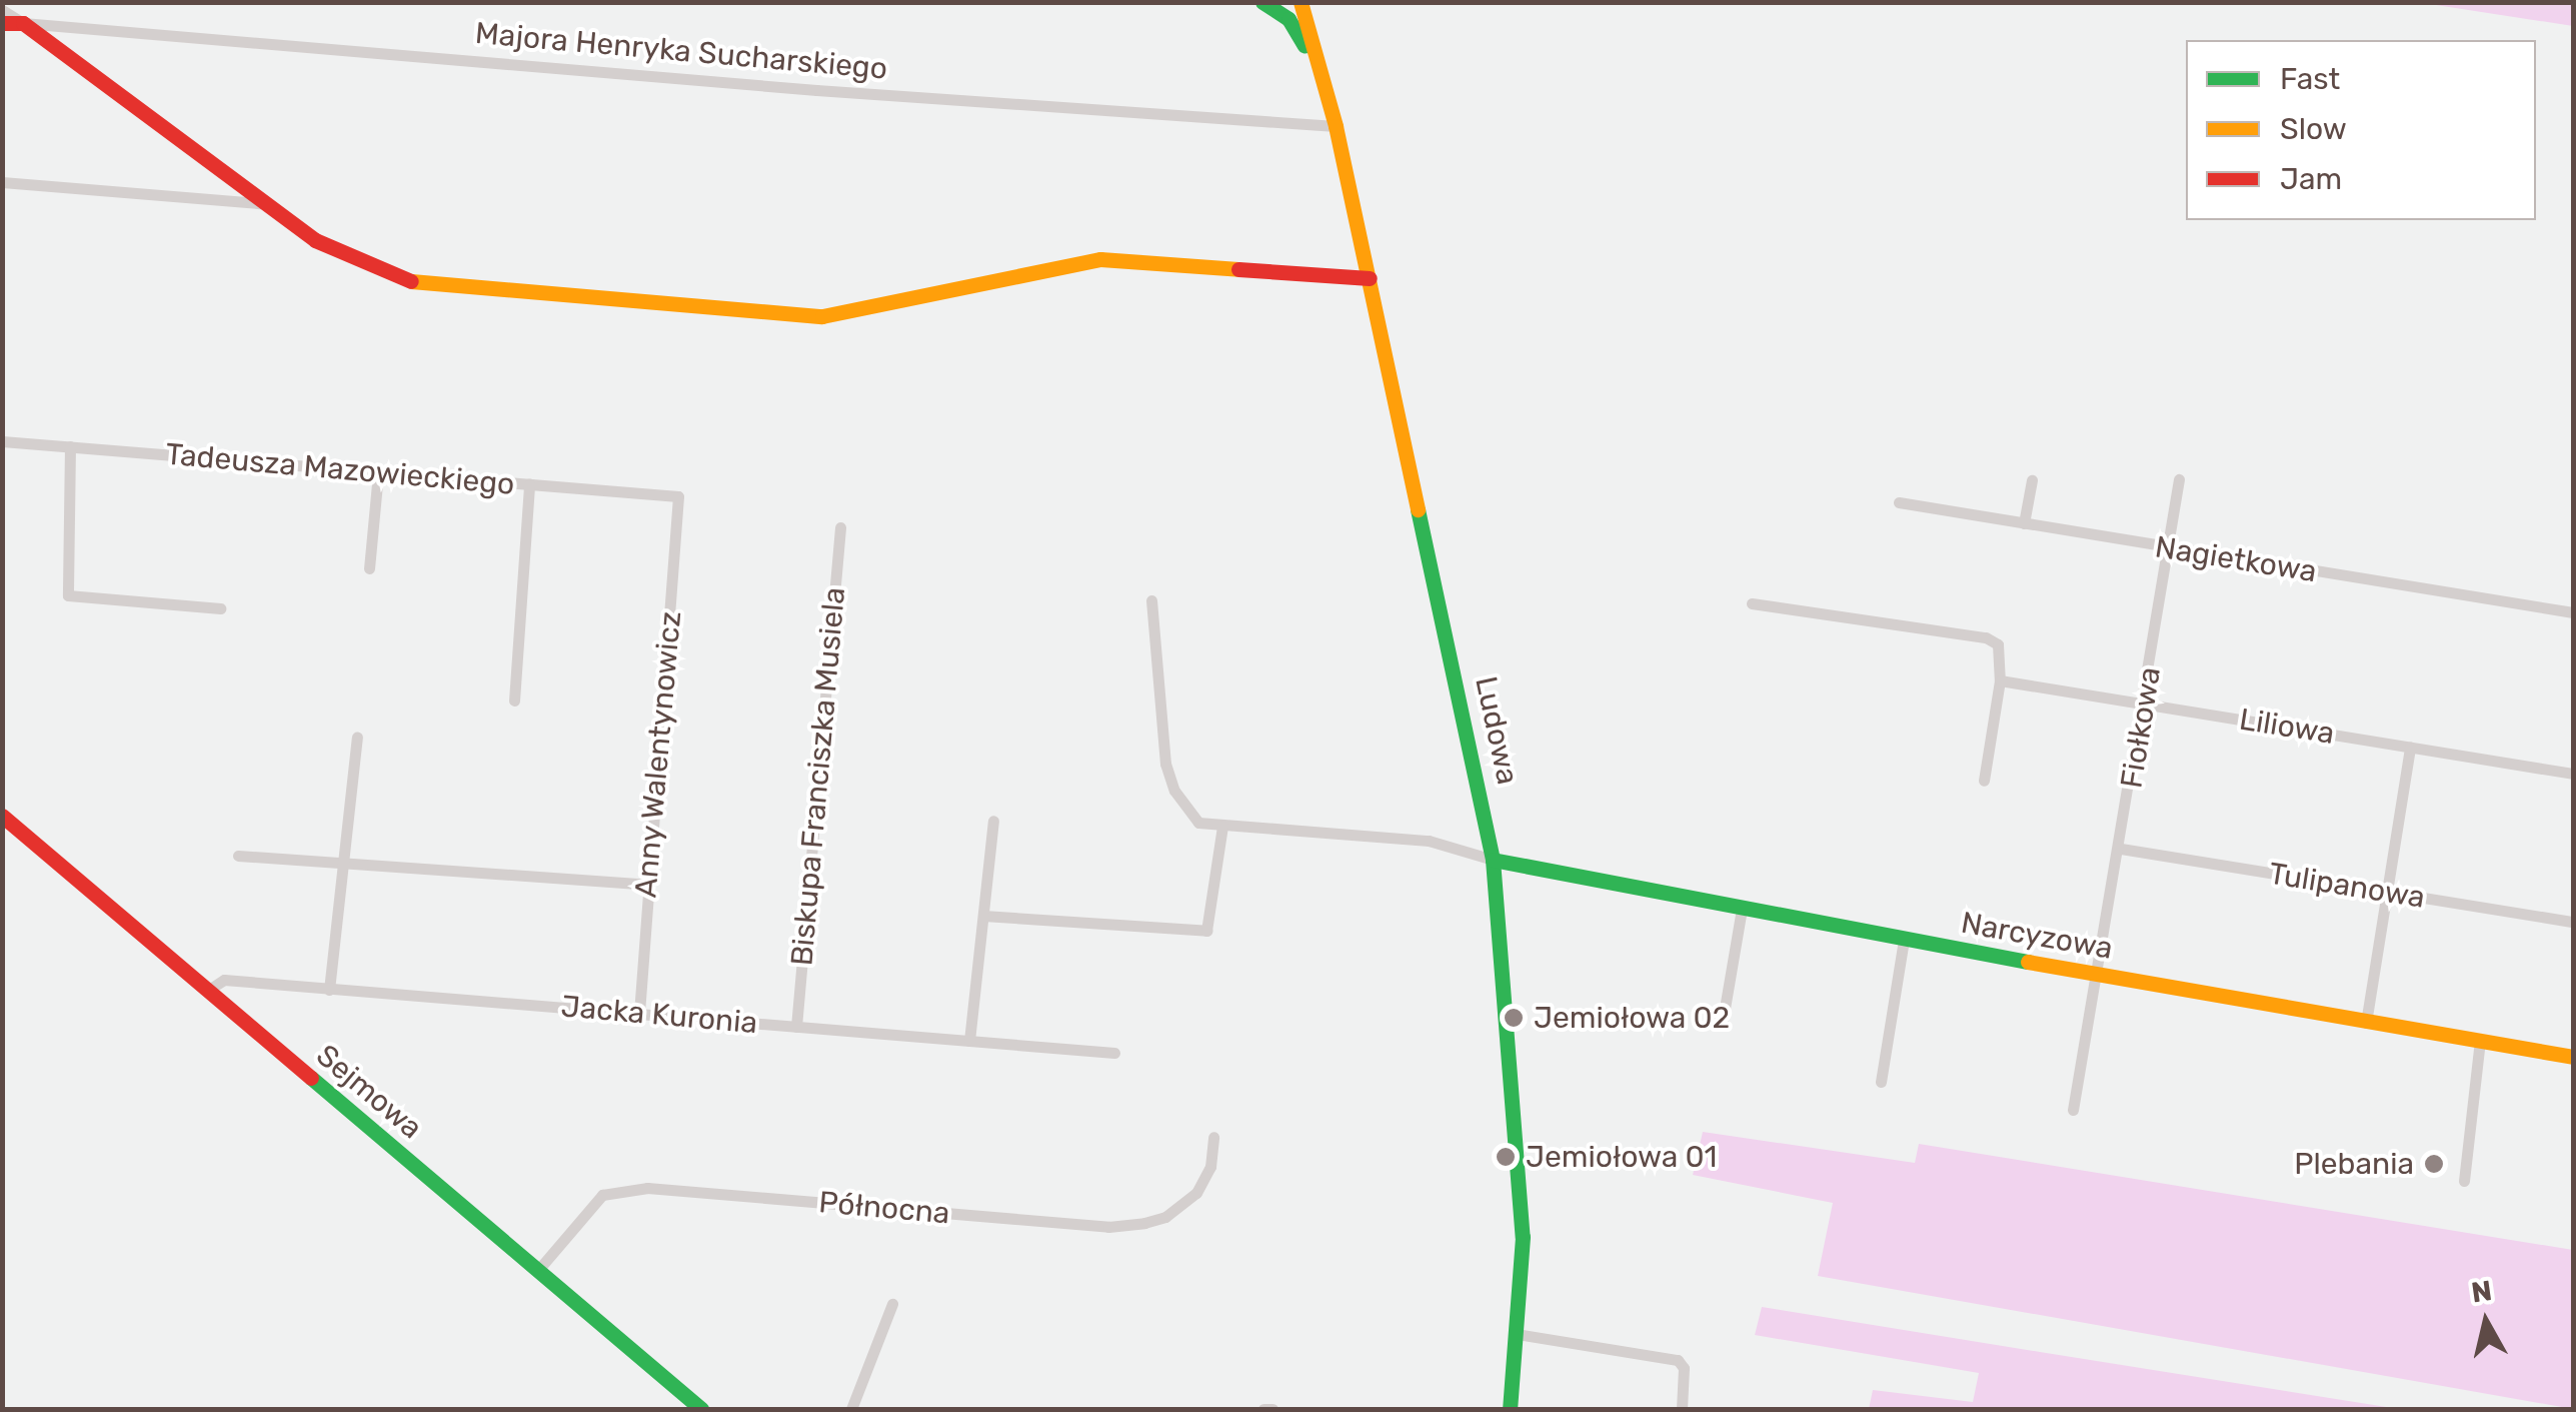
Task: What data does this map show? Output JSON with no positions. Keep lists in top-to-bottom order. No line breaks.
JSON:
{"streets":{"street":["Majora Henryka Sucharskiego","Tadeusza Mazowieckiego","Nagietkowa","Liliowa","Fiołkowa","Ludowa","Anny Walentynowicz","Biskupa Franciszka Musiela","Tulipanowa","Narcyzowa","Jacka Kuronia","Sejmowa","Północna"]},"crossings":[["Majora Henryka Sucharskiego","Ludowa"],["Tadeusza Mazowieckiego","Anny Walentynowicz"],["Nagietkowa","Fiołkowa"],["Liliowa","Fiołkowa"],["Fiołkowa","Tulipanowa"],["Fiołkowa","Narcyzowa"],["Ludowa","Narcyzowa"],["Anny Walentynowicz","Jacka Kuronia"],["Biskupa Franciszka Musiela","Jacka Kuronia"],["Jacka Kuronia","Sejmowa"],["Sejmowa","Północna"]],"places":["Jemiołowa 02","Jemiołowa 01","Plebania"],"legend":["Fast","Slow","Jam"],"north":"top"}
